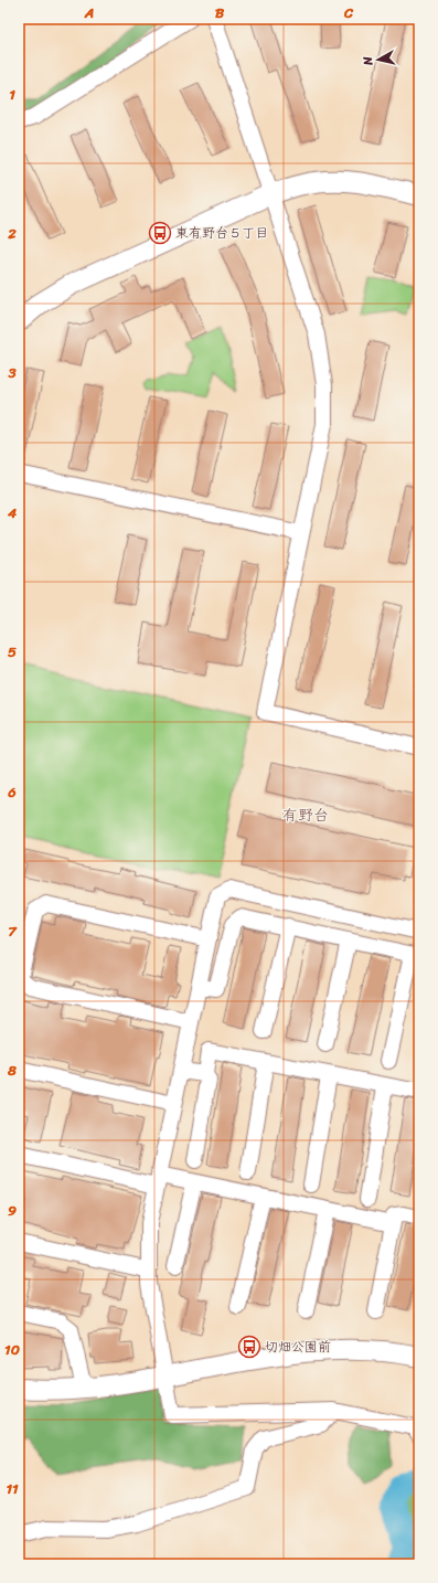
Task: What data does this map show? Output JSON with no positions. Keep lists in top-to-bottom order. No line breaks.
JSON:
{"districts":["有野台"],"places":{"bus stop":["東有野台５丁目","切畑公園前"]},"north":"left","grid":{"columns":["A","B","C"],"rows":["1","2","3","4","5","6","7","8","9","10","11"]}}
